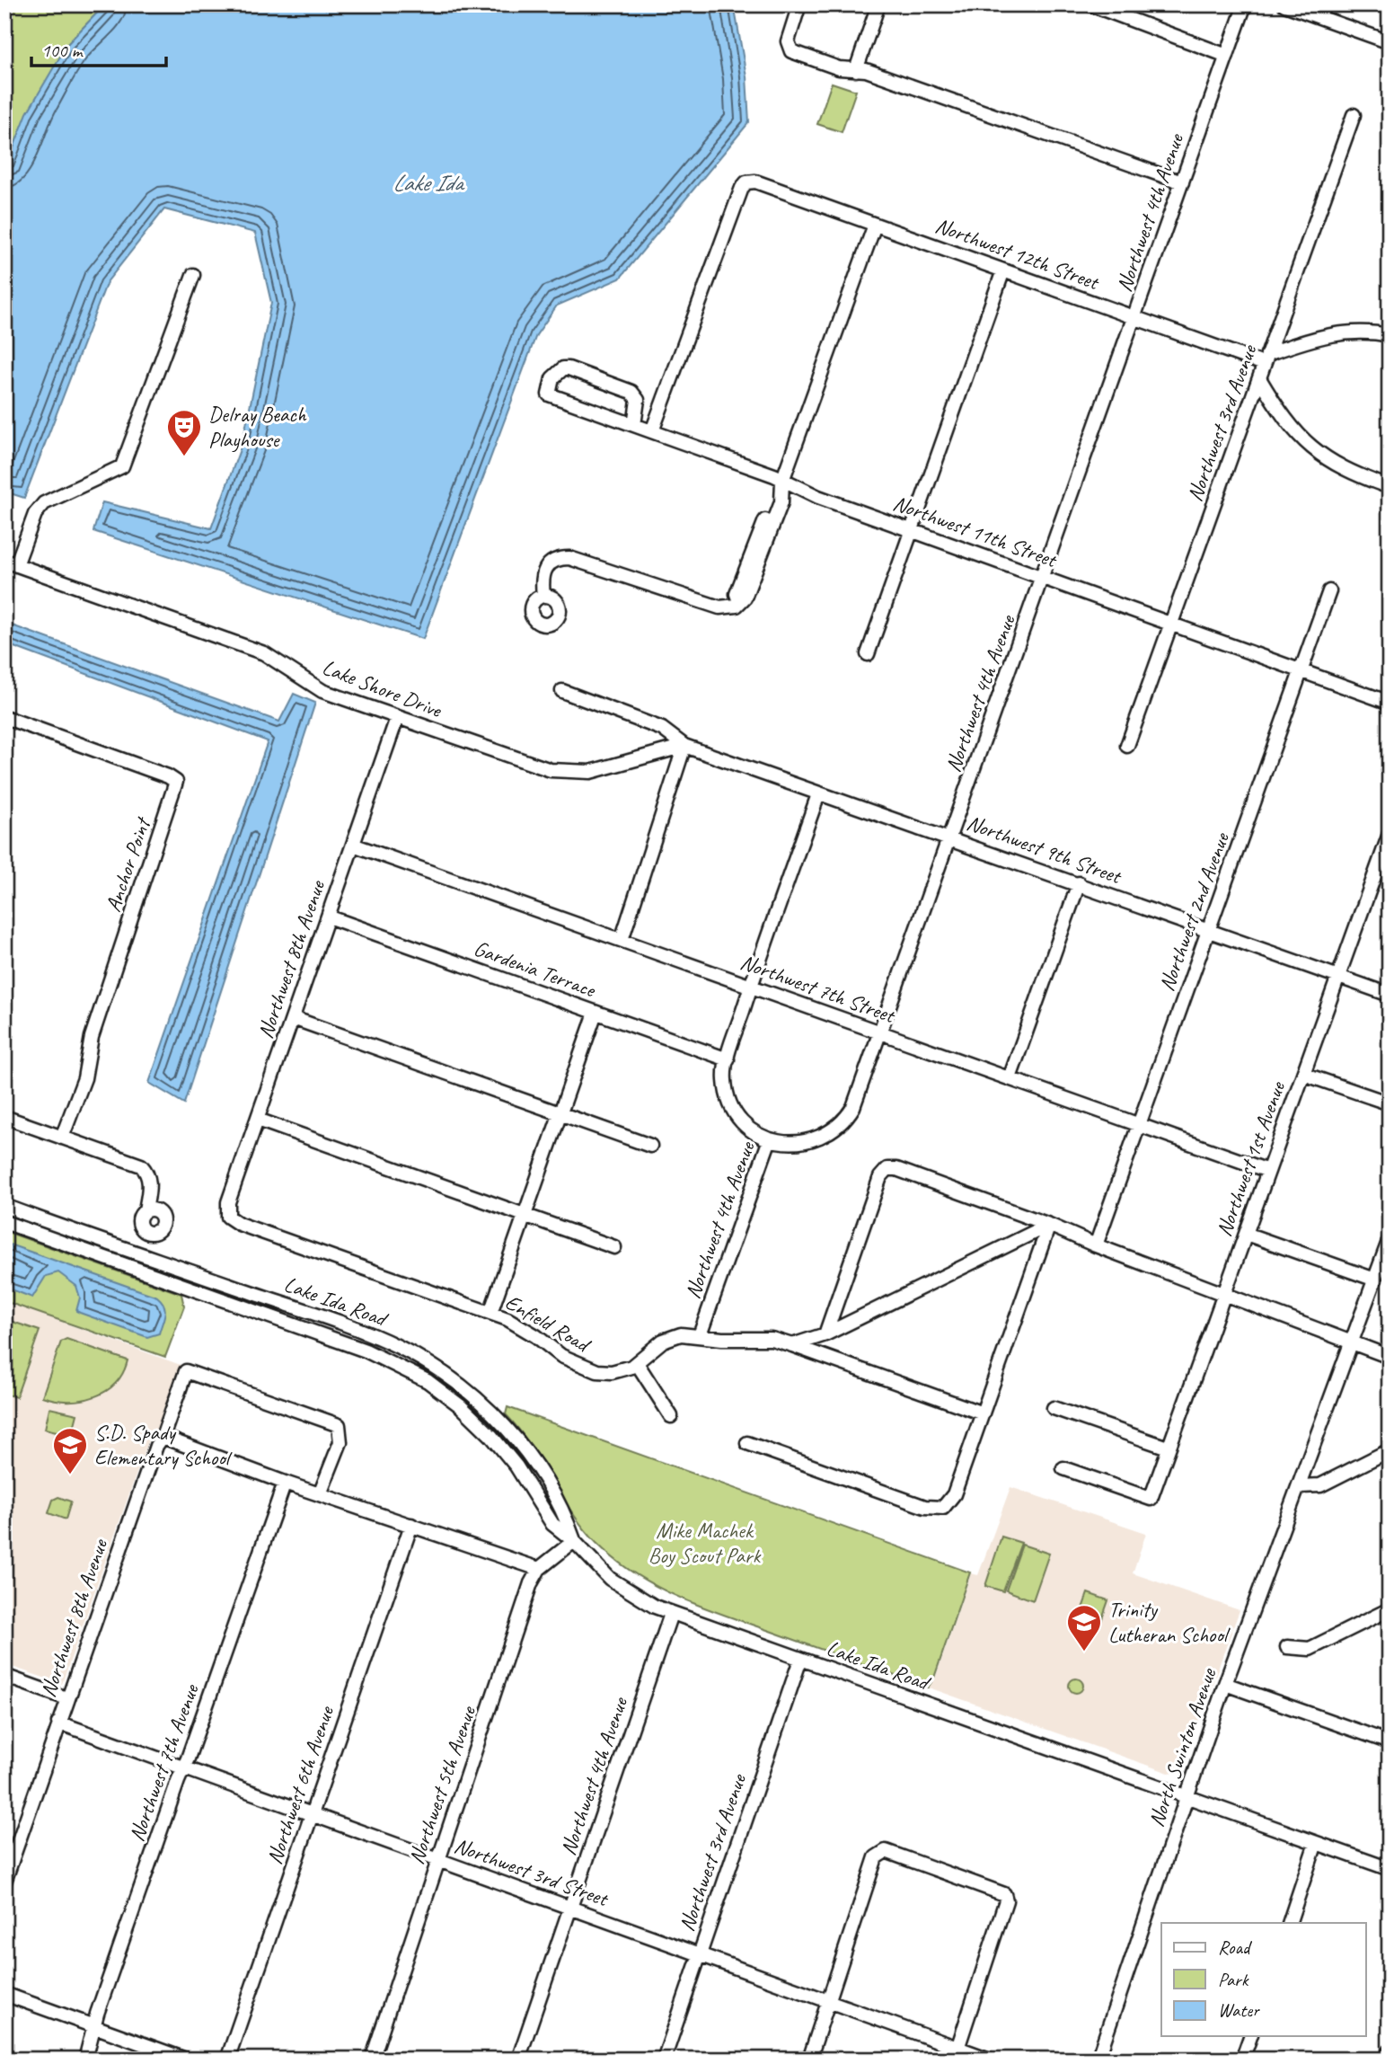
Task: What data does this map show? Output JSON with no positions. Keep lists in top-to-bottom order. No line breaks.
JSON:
{"streets":{"street":["Northwest 4th Avenue","Northwest 12th Street","Northwest 3rd Avenue","Northwest 11th Street","Lake Shore Drive","Northwest 9th Street","Anchor Point","Northwest 2nd Avenue","Northwest 8th Avenue","Gardenia Terrace","Northwest 7th Street","Northwest 1st Avenue","Lake Ida Road","Enfield Road","North Swinton Avenue","Northwest 7th Avenue","Northwest 6th Avenue","Northwest 5th Avenue","Northwest 3rd Street"]},"crossings":[["Northwest 4th Avenue","Northwest 12th Street"],["Northwest 4th Avenue","Northwest 11th Street"],["Northwest 4th Avenue","Northwest 9th Street"],["Northwest 4th Avenue","Gardenia Terrace"],["Northwest 4th Avenue","Northwest 7th Street"],["Northwest 4th Avenue","Lake Ida Road"],["Northwest 4th Avenue","Enfield Road"],["Northwest 4th Avenue","Northwest 3rd Street"],["Northwest 12th Street","Northwest 3rd Avenue"],["Northwest 12th Street","Northwest 11th Street"],["Northwest 3rd Avenue","Northwest 11th Street"],["Northwest 3rd Avenue","Lake Ida Road"],["Northwest 3rd Avenue","Northwest 3rd Street"],["Northwest 11th Street","Northwest 2nd Avenue"],["Lake Shore Drive","Northwest 9th Street"],["Lake Shore Drive","Northwest 8th Avenue"],["Northwest 9th Street","Northwest 2nd Avenue"],["Northwest 9th Street","Northwest 1st Avenue"],["Northwest 2nd Avenue","Northwest 7th Street"],["Northwest 8th Avenue","Gardenia Terrace"],["Northwest 8th Avenue","Northwest 7th Street"],["Northwest 8th Avenue","Enfield Road"],["Northwest 8th Avenue","Northwest 3rd Street"],["Gardenia Terrace","Northwest 7th Street"],["Northwest 7th Street","Northwest 1st Avenue"],["Lake Ida Road","North Swinton Avenue"],["Lake Ida Road","Northwest 5th Avenue"],["Northwest 7th Avenue","Northwest 3rd Street"],["Northwest 6th Avenue","Northwest 3rd Street"],["Northwest 5th Avenue","Northwest 3rd Street"]],"water":["Lake Ida"],"parks":["Mike Machek Boy Scout Park"],"places":{"theatre":["Delray Beach Playhouse"],"school or university":["S.D. Spady Elementary School","Trinity Lutheran School"]},"legend":["Road","Park","Water"],"scale_bar":"100 m"}
